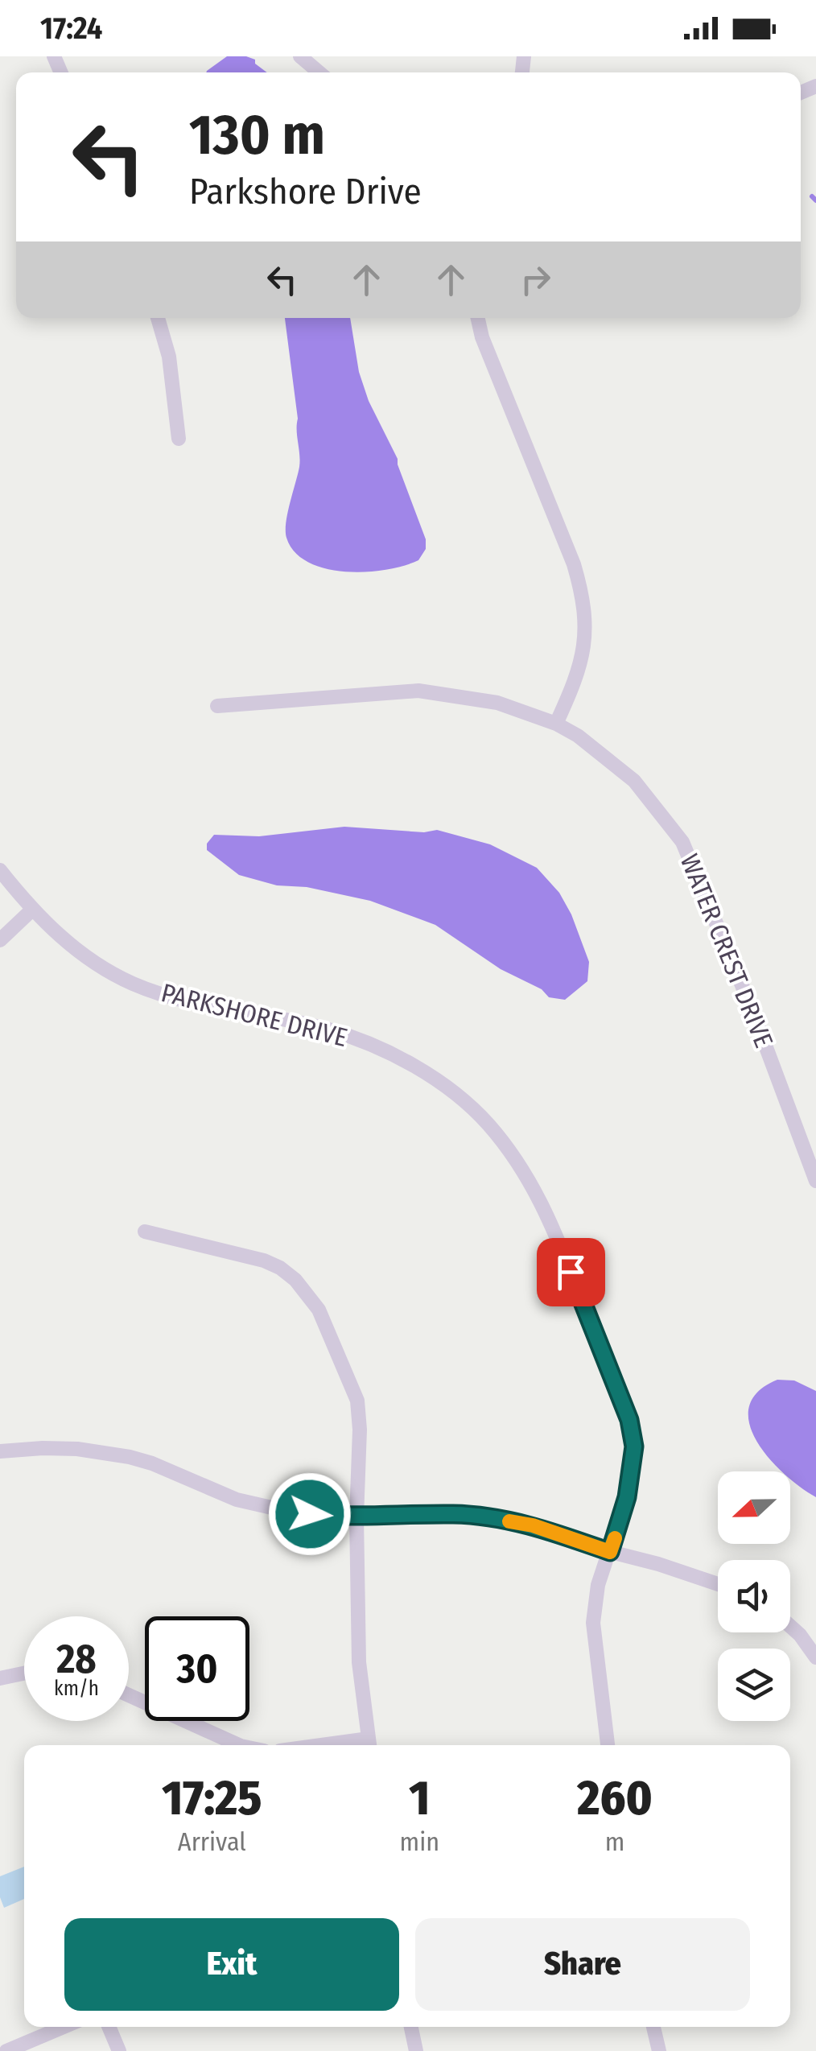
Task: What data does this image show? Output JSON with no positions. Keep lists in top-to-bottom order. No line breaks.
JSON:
{"streets":{"street":["WATER CREST DRIVE","PARKSHORE DRIVE"]},"north":"left","page":{"status":"17:24","turn":["130 m","Parkshore Drive"],"speed":"28 km/h","limit":"30","eta":["17:25","Arrival","1","min","260","m"],"buttons":["Exit","Share"]}}
